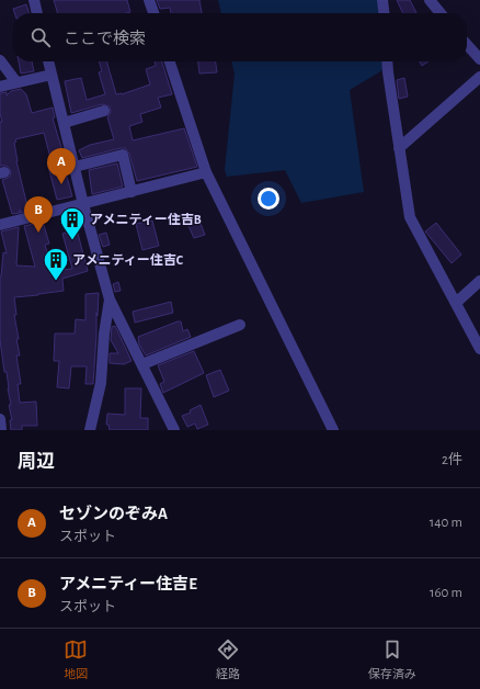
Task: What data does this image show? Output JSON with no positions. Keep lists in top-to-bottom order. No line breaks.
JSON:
{"places":{"building":["アメニティー住吉B","アメニティー住吉C"]},"page":{"search":"ここで検索","pins":["A","B"],"heading":["周辺","2件"],"list":[{"mark":"A","name":"セゾンのぞみA","note":"スポット","value":"140 m"},{"mark":"B","name":"アメニティー住吉E","note":"スポット","value":"160 m"}],"nav":["地図","経路","保存済み"]}}
